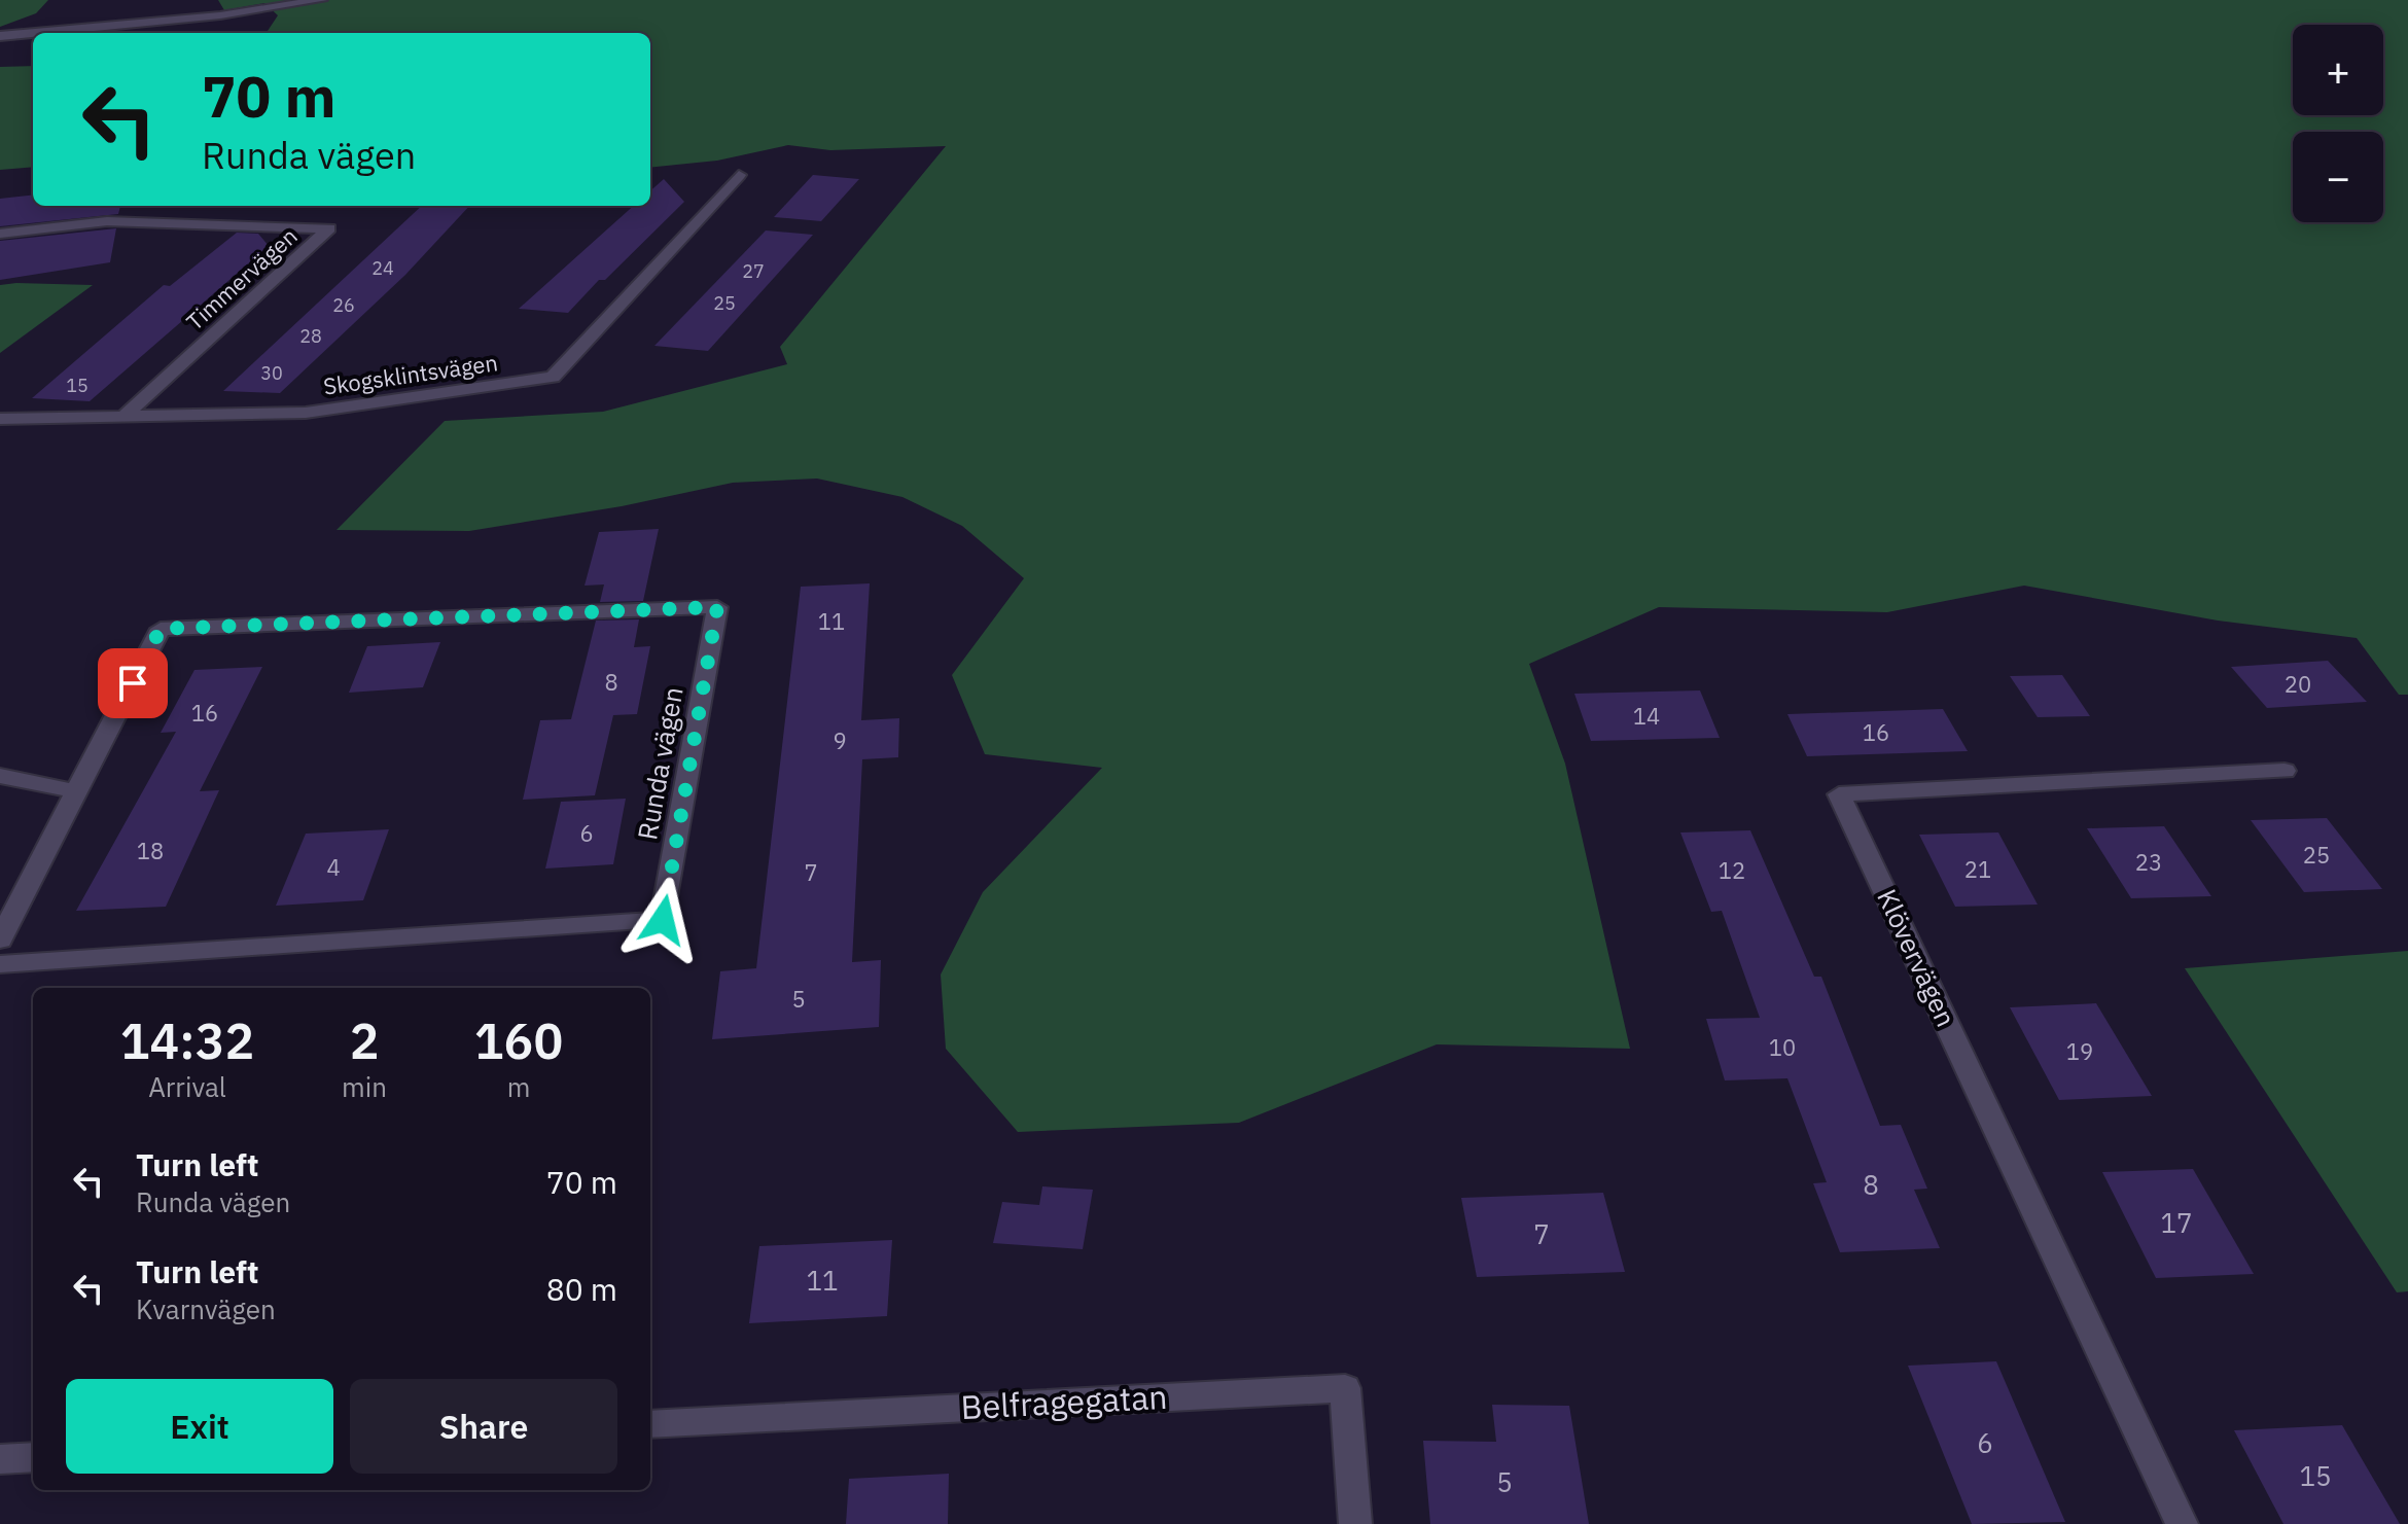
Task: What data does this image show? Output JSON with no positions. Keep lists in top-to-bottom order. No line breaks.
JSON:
{"streets":{"street":["Timmervägen","Skogsklintsvägen","Runda vägen","Klövervägen","Belfragegatan"]},"crossings":[["Timmervägen","Skogsklintsvägen"]],"house_numbers":["24","27","25","26","28","30","15","11","8","20","16","14","16","9","6","18","25","23","4","21","12","7","5","10","19","8","17","7","11","6","15","5"],"page":{"map_buttons":["+","−"],"turn":["70 m","Runda vägen"],"eta":["14:32","Arrival","2","min","160","m"],"list":[{"name":"Turn left","note":"Runda vägen","value":"70 m"},{"name":"Turn left","note":"Kvarnvägen","value":"80 m"}],"buttons":["Exit","Share"]}}
